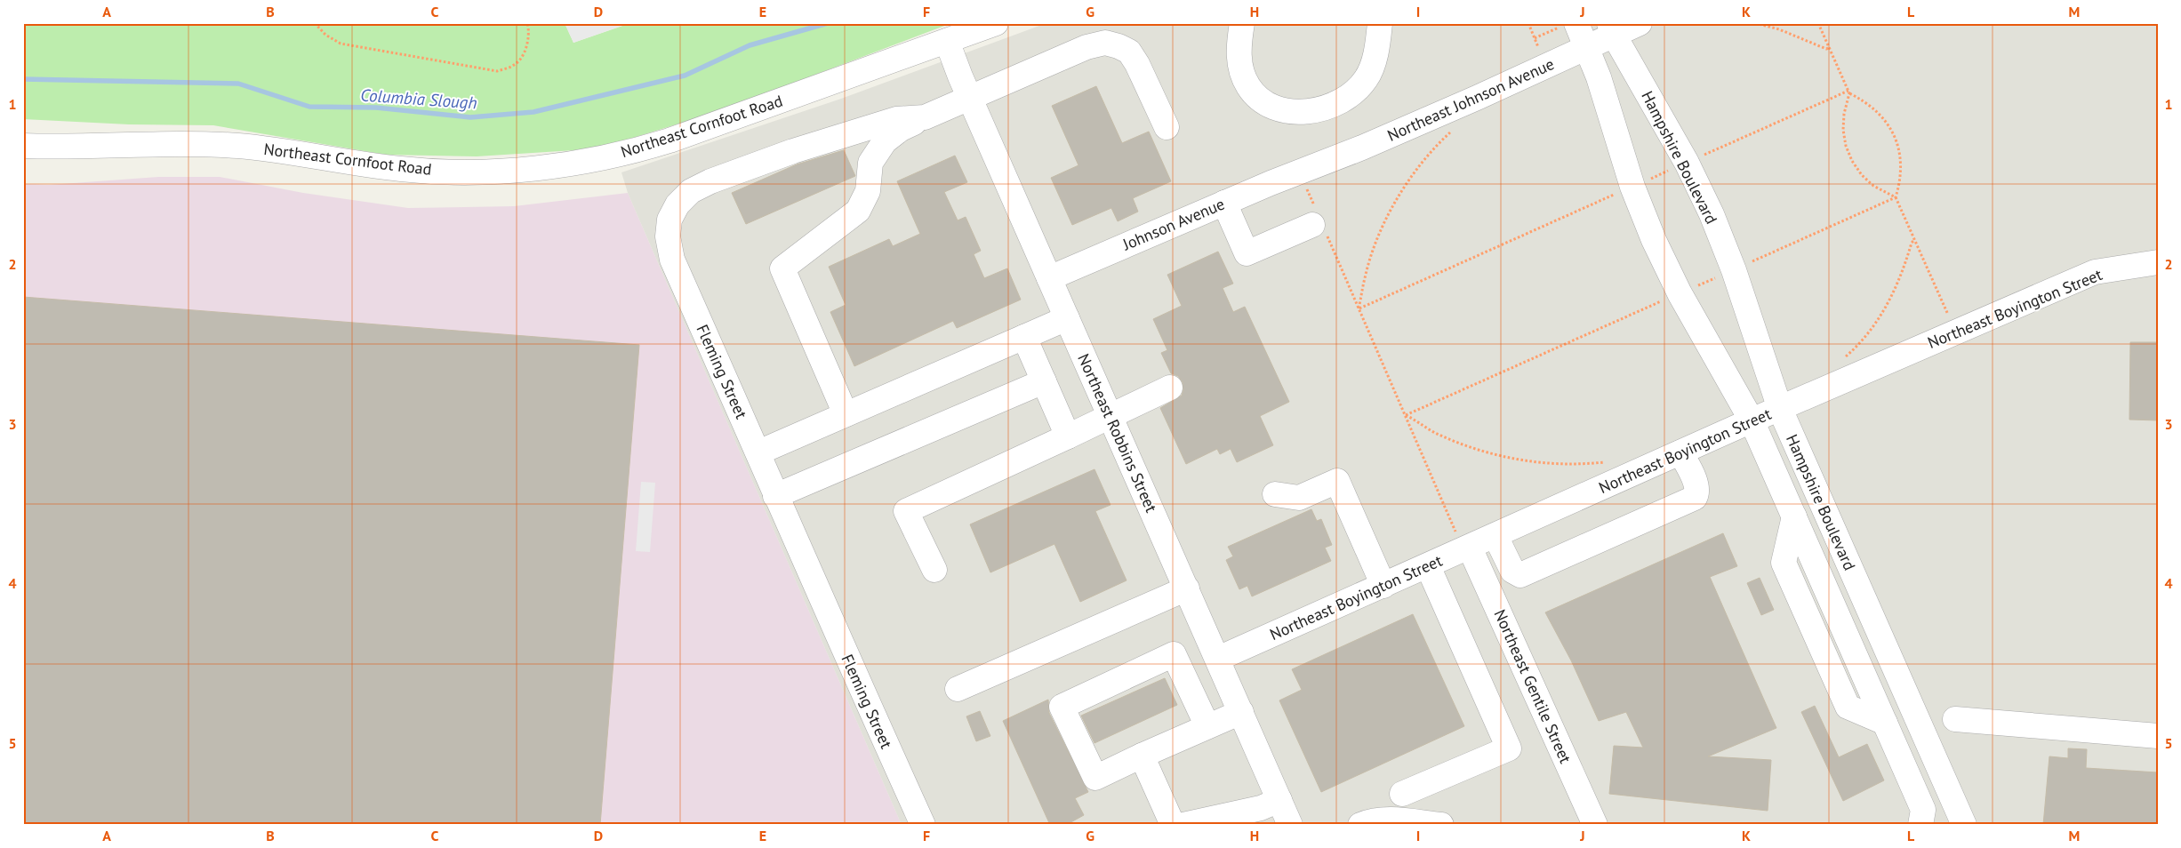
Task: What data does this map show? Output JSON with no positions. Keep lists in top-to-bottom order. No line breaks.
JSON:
{"streets":{"street":["Northeast Johnson Avenue","Northeast Cornfoot Road","Hampshire Boulevard","Johnson Avenue","Northeast Boyington Street","Fleming Street","Northeast Robbins Street","Northeast Gentile Street"]},"crossings":[["Northeast Johnson Avenue","Hampshire Boulevard"],["Northeast Johnson Avenue","Johnson Avenue"],["Northeast Cornfoot Road","Northeast Robbins Street"],["Hampshire Boulevard","Northeast Boyington Street"],["Johnson Avenue","Northeast Robbins Street"],["Northeast Boyington Street","Northeast Robbins Street"],["Northeast Boyington Street","Northeast Gentile Street"],["Fleming Street","Northeast Robbins Street"]],"water":["Columbia Slough"],"grid":{"columns":["A","B","C","D","E","F","G","H","I","J","K","L","M"],"rows":["1","2","3","4","5"]}}
